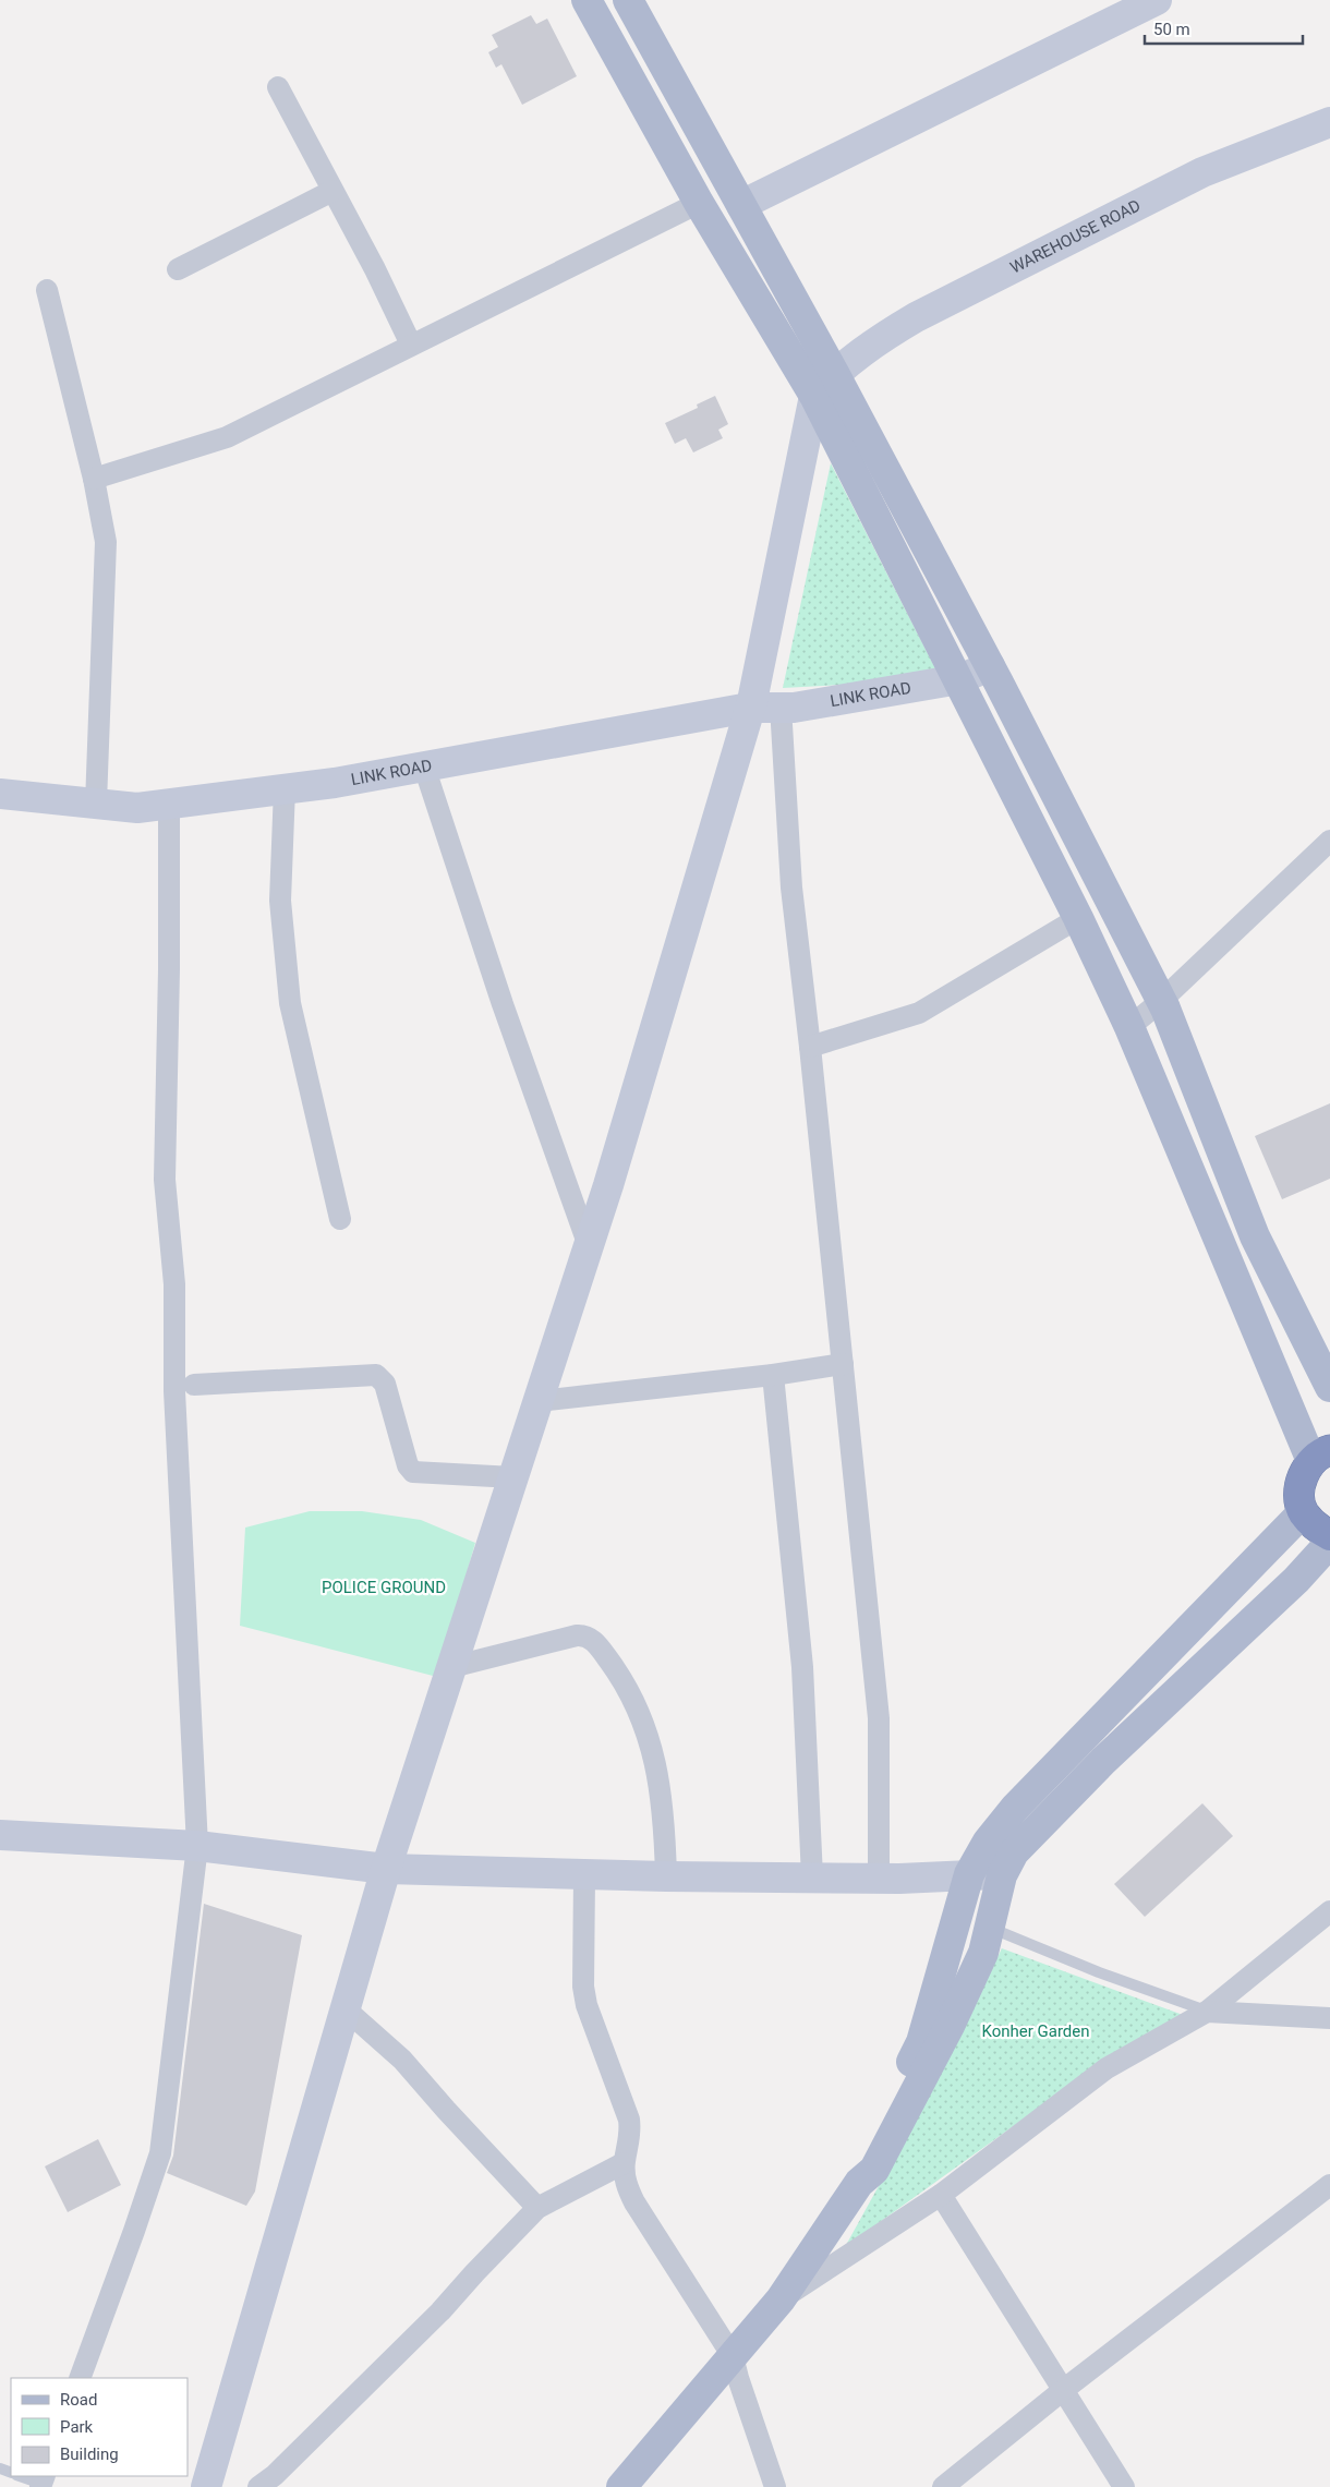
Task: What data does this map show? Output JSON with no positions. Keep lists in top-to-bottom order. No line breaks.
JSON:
{"streets":{"street":["WAREHOUSE ROAD","LINK ROAD"]},"parks":["POLICE GROUND","Konher Garden"],"legend":["Road","Park","Building"],"scale_bar":"50 m"}
